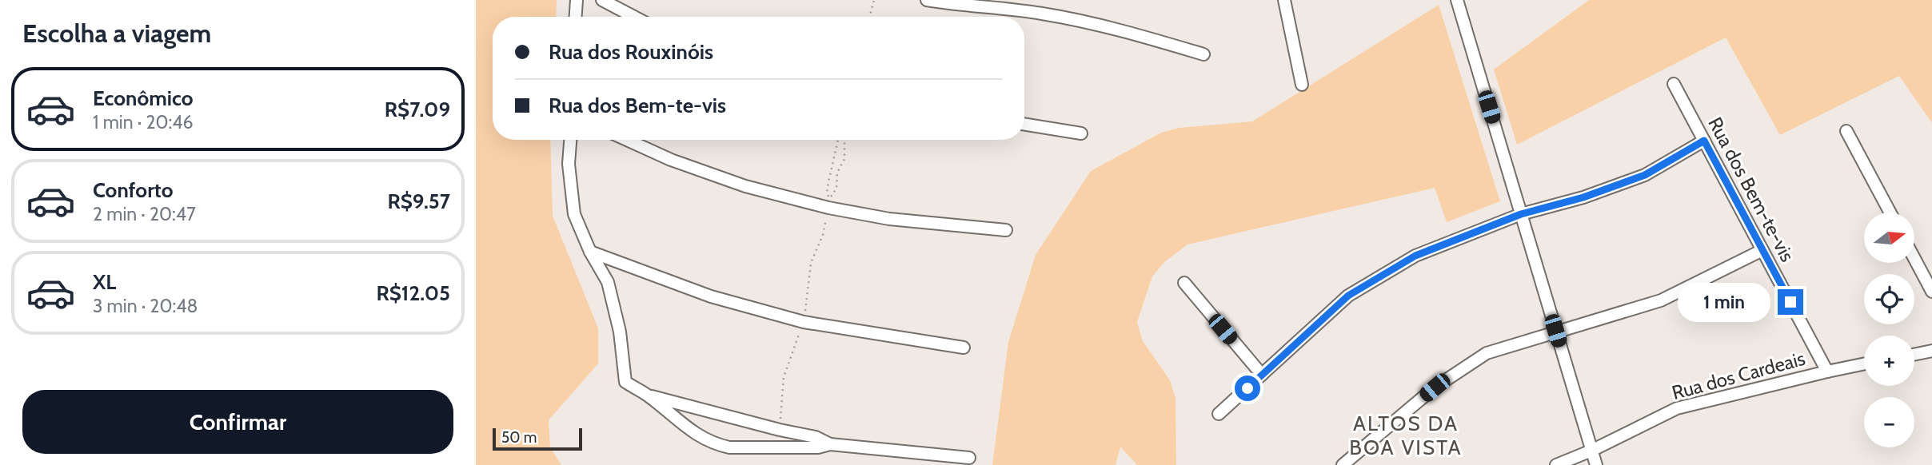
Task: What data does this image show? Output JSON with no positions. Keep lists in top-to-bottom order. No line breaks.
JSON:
{"streets":{"street":["Rua dos Bem-te-vis","Rua dos Cardeais"]},"crossings":[["Rua dos Bem-te-vis","Rua dos Cardeais"]],"districts":["ALTOS DA BOA VISTA"],"scale_bar":"50 m","north":"right","page":{"heading":"Escolha a viagem","banner":["Rua dos Rouxinóis","Rua dos Bem-te-vis"],"list":[{"name":"Econômico","note":"1 min · 20:46","value":"R$7.09"},{"name":"Conforto","note":"2 min · 20:47","value":"R$9.57"},{"name":"XL","note":"3 min · 20:48","value":"R$12.05"}],"map_buttons":["+","−"],"bubble":"1 min","buttons":"Confirmar","scale":"50 m"}}
